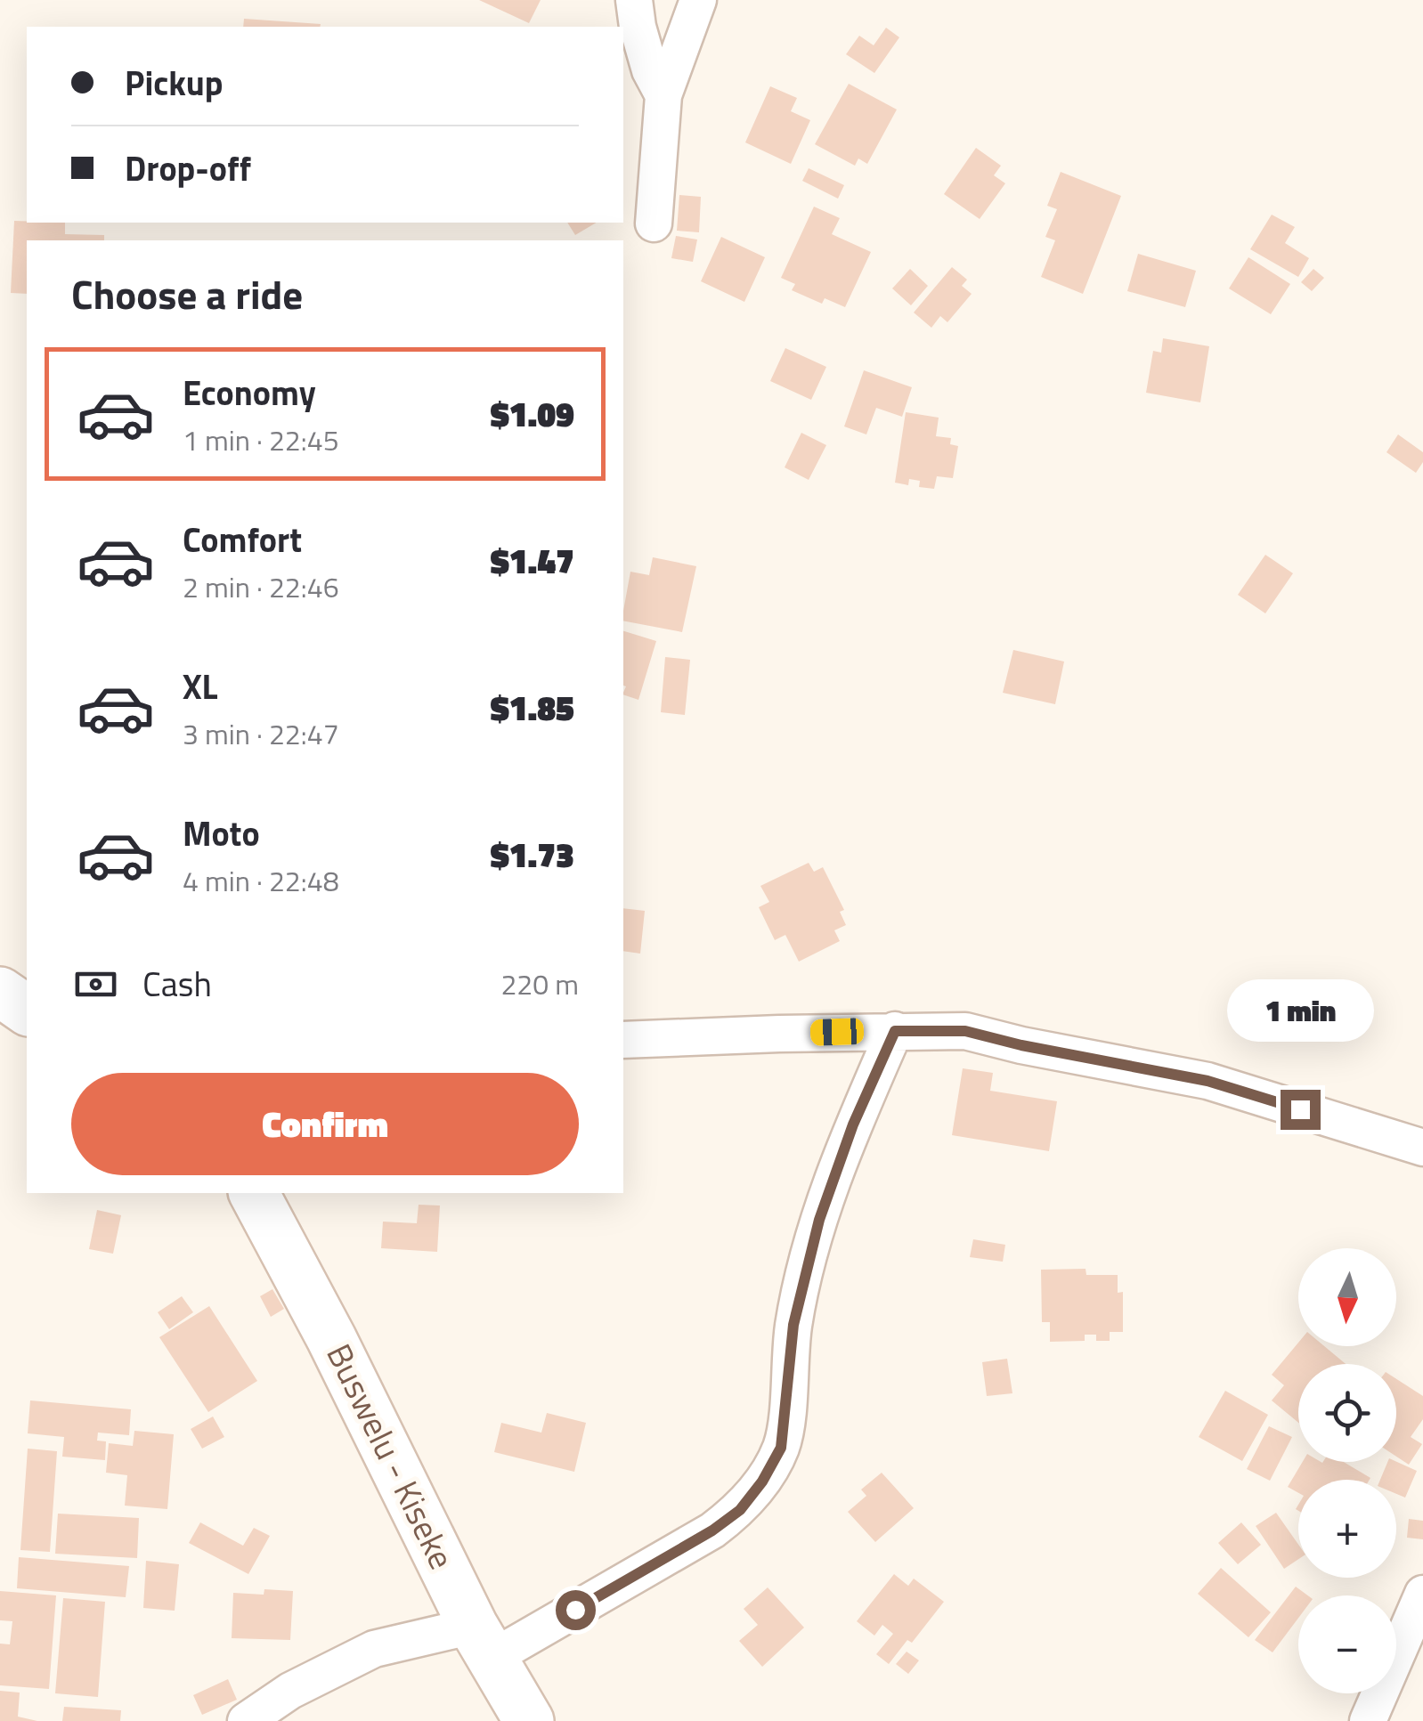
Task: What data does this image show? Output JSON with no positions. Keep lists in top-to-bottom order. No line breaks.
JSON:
{"streets":{"main road":["Buswelu - Kiseke"]},"north":"bottom","page":{"banner":["Pickup","Drop-off"],"heading":"Choose a ride","list":[{"name":"Economy","note":"1 min · 22:45","value":"$1.09"},{"name":"Comfort","note":"2 min · 22:46","value":"$1.47"},{"name":"XL","note":"3 min · 22:47","value":"$1.85"},{"name":"Moto","note":"4 min · 22:48","value":"$1.73"}],"pay":["Cash","220 m"],"bubble":"1 min","buttons":"Confirm","map_buttons":["+","−"]}}
